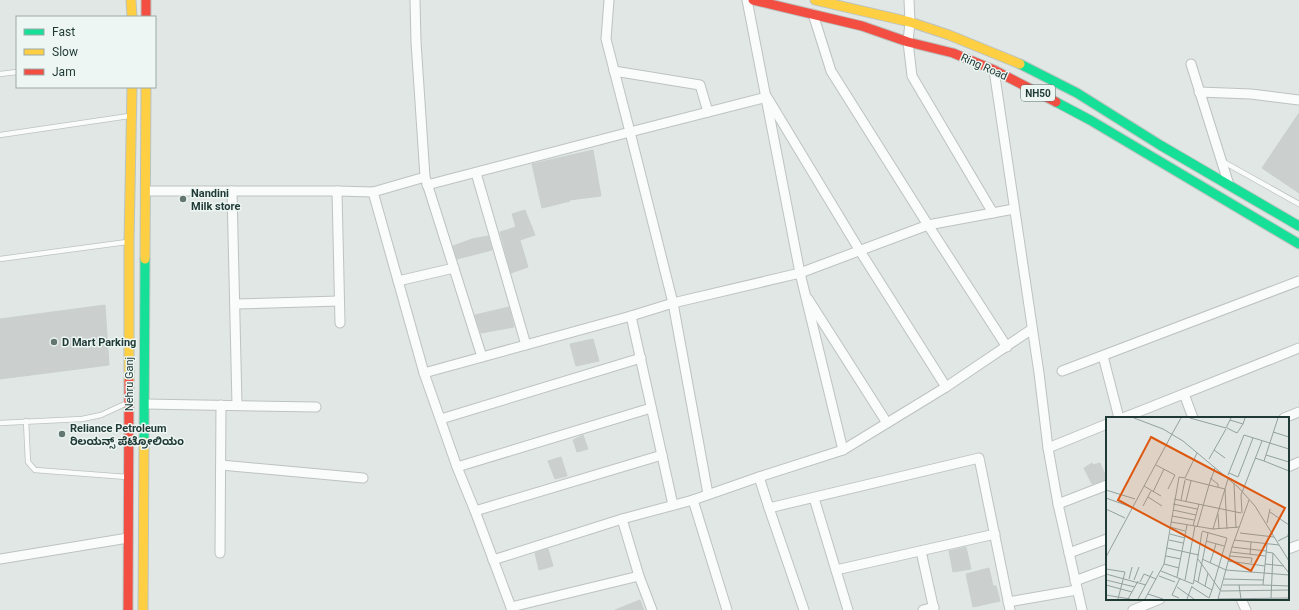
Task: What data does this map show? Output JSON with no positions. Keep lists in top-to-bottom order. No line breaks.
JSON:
{"streets":{"main road":["Ring Road","NH50","Nehru Ganj"]},"places":["Nandini Milk store","D Mart Parking","Reliance Petroleum ರಿಲಯನ್ಸ್ ಪೆಟ್ರೋಲಿಯಂ"],"legend":["Fast","Slow","Jam"]}
